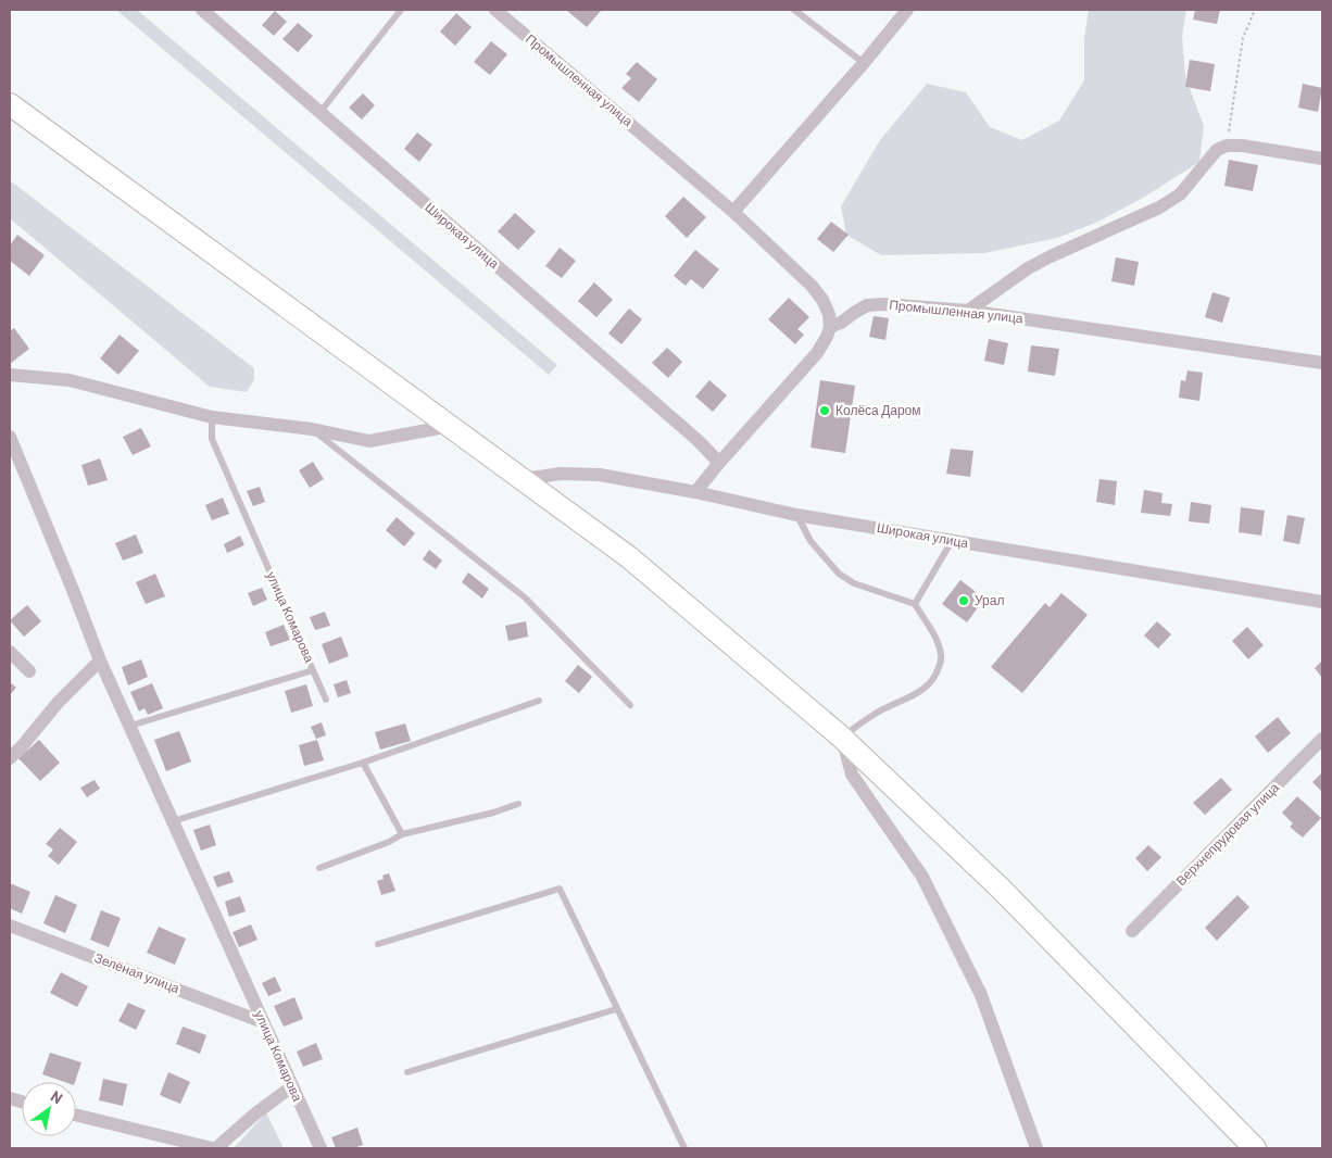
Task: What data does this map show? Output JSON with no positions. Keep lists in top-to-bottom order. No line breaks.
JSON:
{"streets":{"street":["Промышленная улица","Широкая улица","улица Комарова","Верхнепрудовая улица","Зелёная улица"]},"crossings":[["улица Комарова","Зелёная улица"]],"places":["Колёса Даром","Урал"],"north":"top right"}
